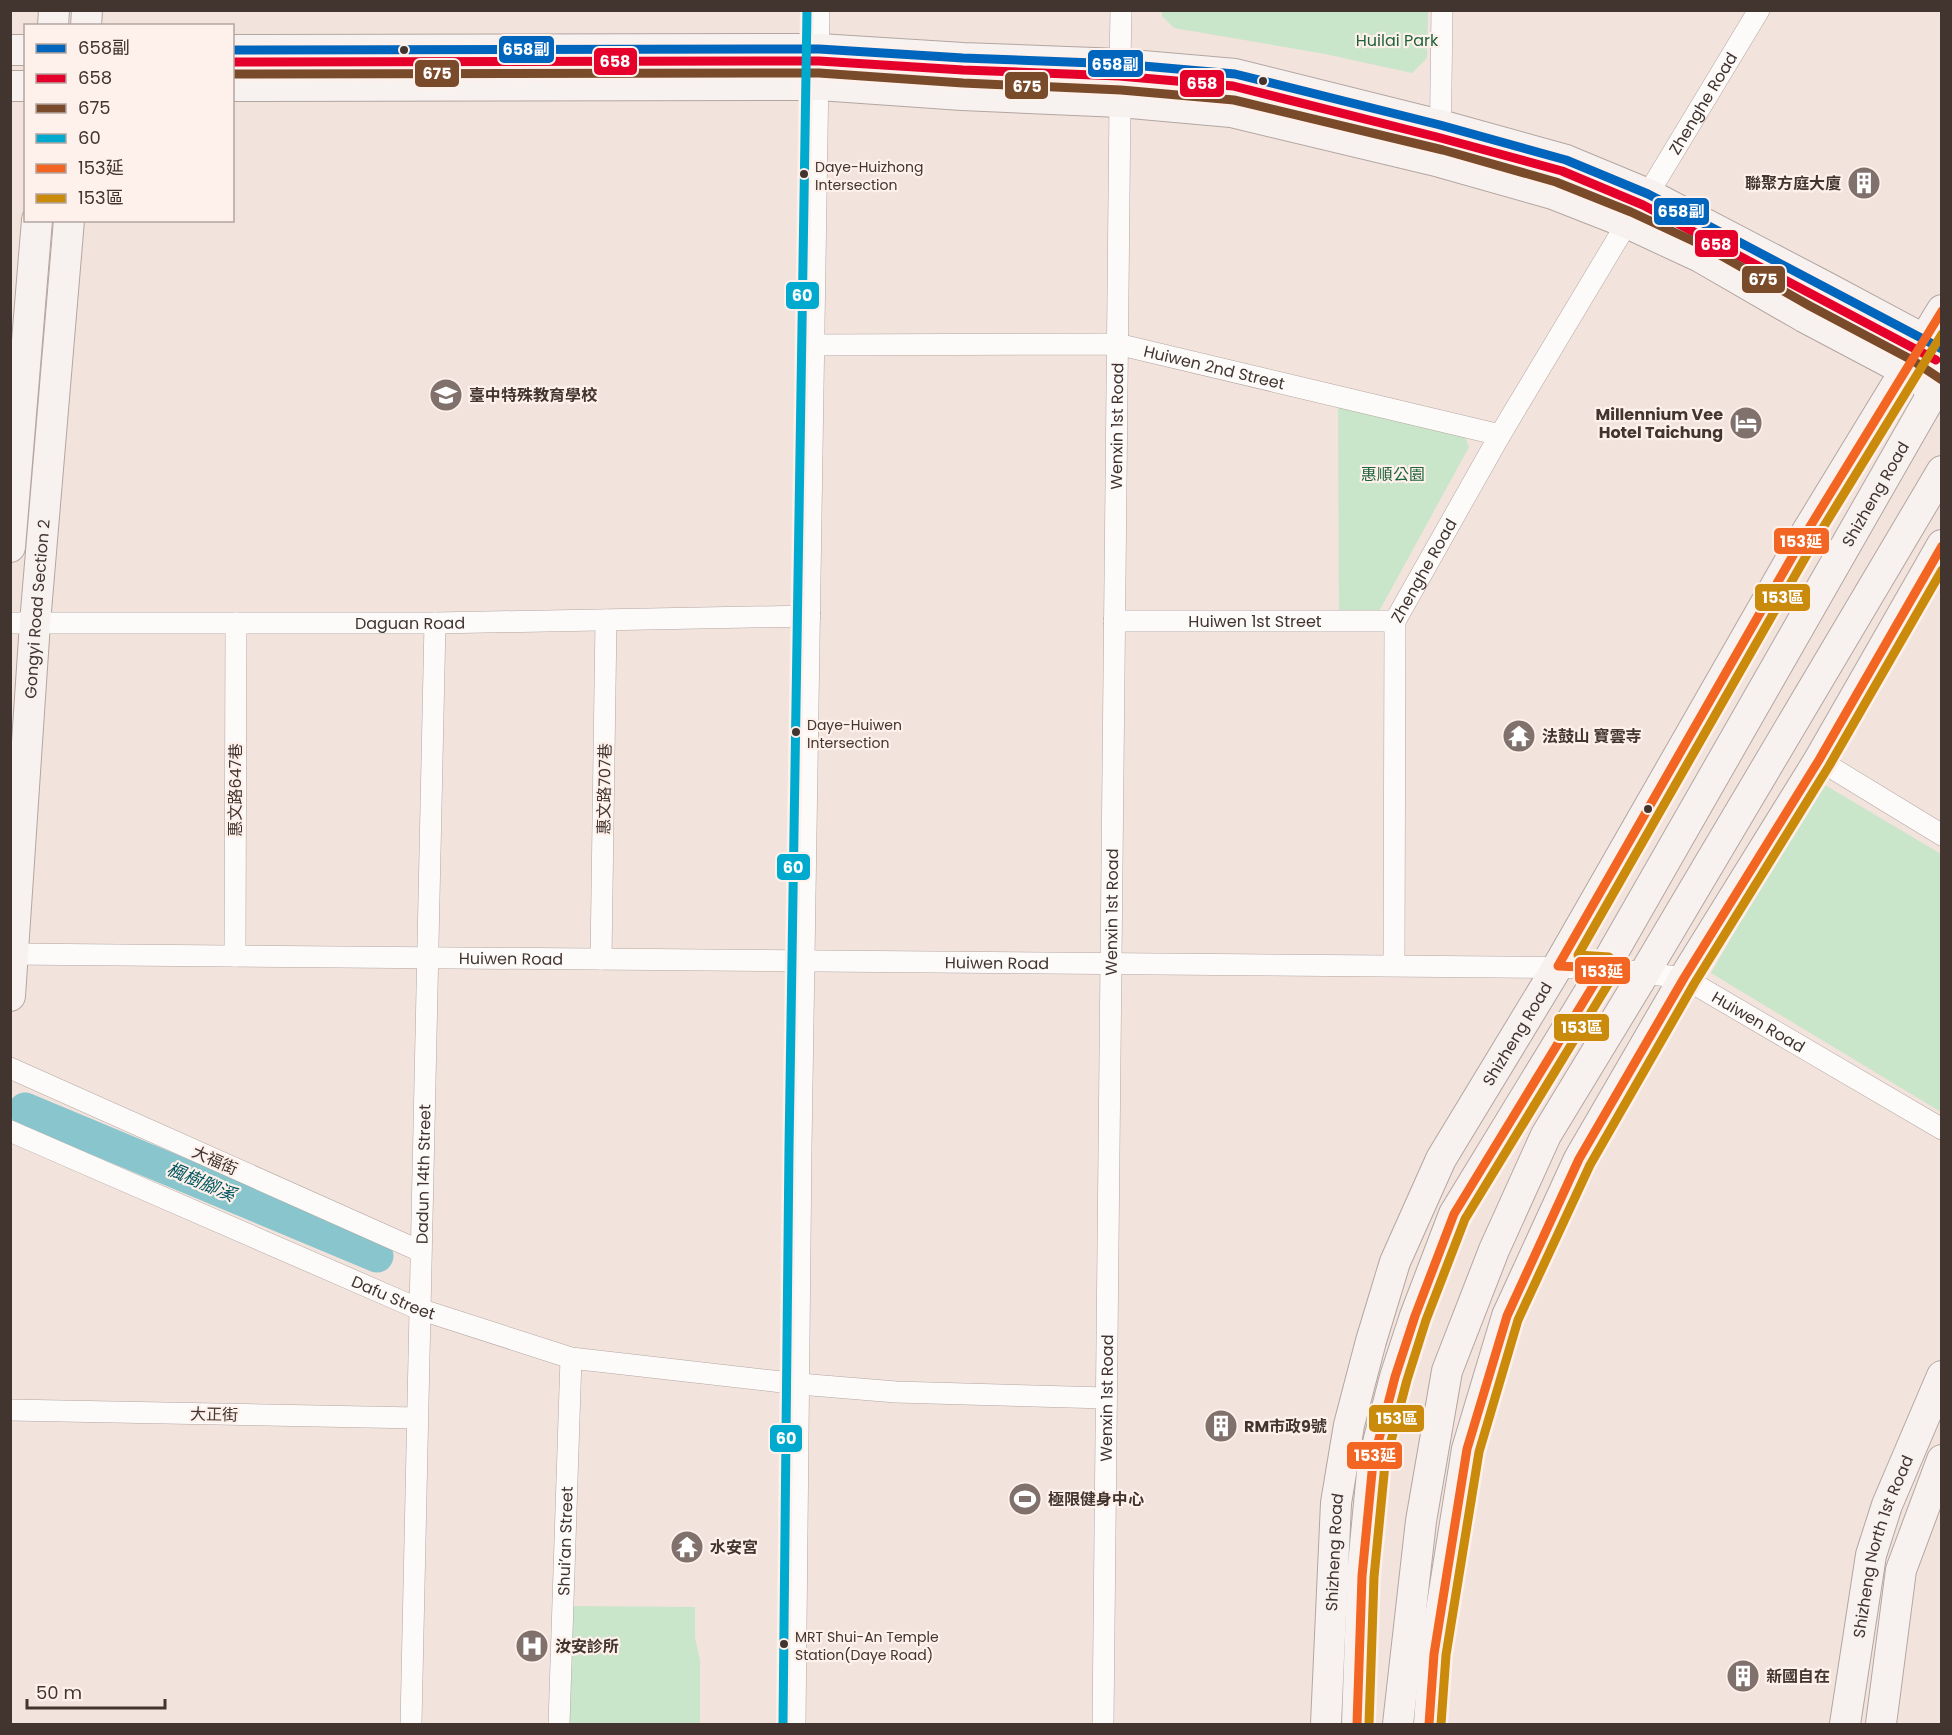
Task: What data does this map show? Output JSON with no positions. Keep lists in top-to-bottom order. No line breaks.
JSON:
{"streets":{"street":["Zhenghe Road","Huiwen 2nd Street","Wenxin 1st Road","Shizheng Road","Gongyi Road Section 2","Huiwen 1st Street","Daguan Road","惠文路707巷","惠文路647巷","Huiwen Road","大福街","Dadun 14th Street","Dafu Street","大正街","Shui’an Street","Shizheng North 1st Road"]},"crossings":[["Zhenghe Road","Huiwen 2nd Street"],["Zhenghe Road","Huiwen 1st Street"],["Zhenghe Road","Huiwen Road"],["Huiwen 2nd Street","Wenxin 1st Road"],["Wenxin 1st Road","Huiwen 1st Street"],["Wenxin 1st Road","Huiwen Road"],["Wenxin 1st Road","Dafu Street"],["Shizheng Road","Huiwen Road"],["Gongyi Road Section 2","Daguan Road"],["Gongyi Road Section 2","Huiwen Road"],["Daguan Road","惠文路707巷"],["Daguan Road","惠文路647巷"],["Daguan Road","Dadun 14th Street"],["惠文路707巷","Huiwen Road"],["惠文路647巷","Huiwen Road"],["Huiwen Road","Dadun 14th Street"],["大福街","Dadun 14th Street"],["Dadun 14th Street","Dafu Street"],["Dadun 14th Street","大正街"],["Dafu Street","Shui’an Street"]],"water":["楓樹腳溪"],"parks":["Huilai Park","惠順公園"],"places":{"other":["Daye-Huizhong Intersection","Daye-Huiwen Intersection","MRT Shui-An Temple Station(Daye Road)"],"building":["聯聚方庭大廈","RM市政9號","新國自在"],"school or university":["臺中特殊教育學校"],"hotel":["Millennium Vee Hotel Taichung"],"temple":["法鼓山 寶雲寺","水安宮"],"sports":["極限健身中心"],"hospital":["汝安診所"]},"lines":["transit line 60","transit line 658副","transit line 658","transit line 675","transit line 153延","transit line 153區"],"legend":["658副","658","675","60","153延","153區"],"scale_bar":"50 m"}
